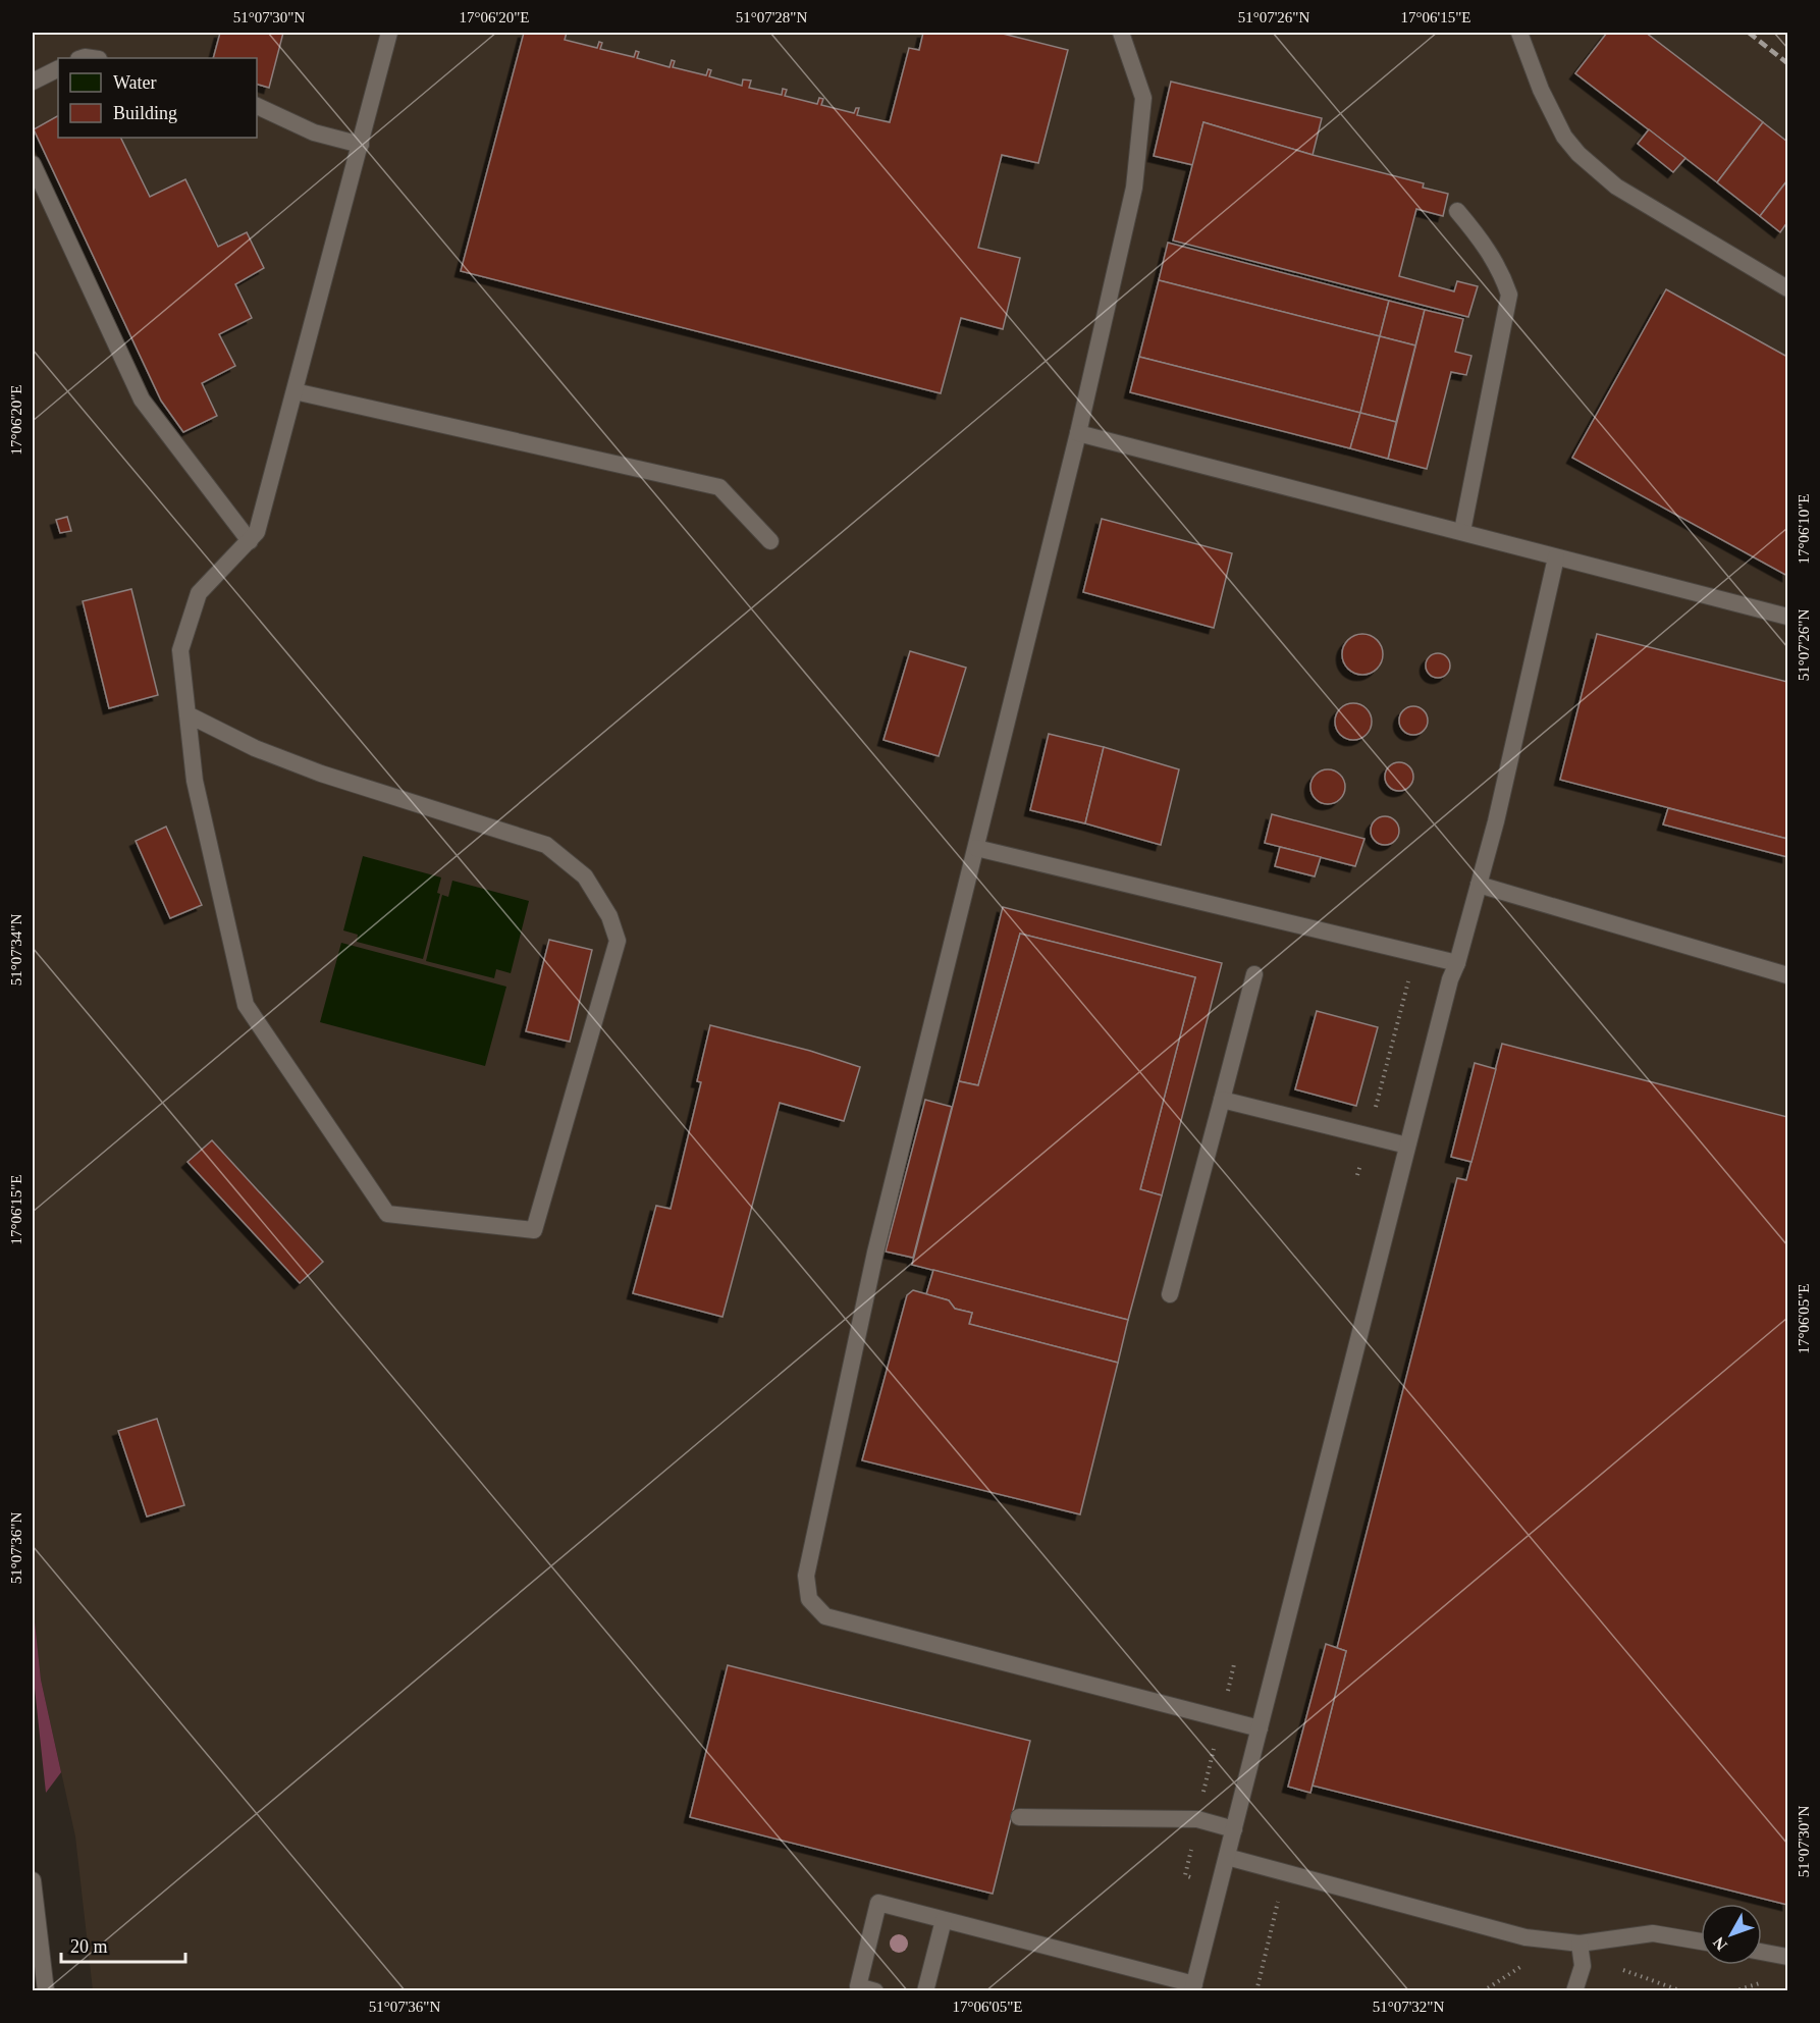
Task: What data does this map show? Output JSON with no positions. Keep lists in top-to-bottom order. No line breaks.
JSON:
{"legend":["Water","Building"],"scale_bar":"20 m","north":"bottom left","coordinates":["51°07'30\"N","17°06'20\"E","51°07'28\"N","51°07'26\"N","17°06'15\"E","17°06'10\"E","51°07'34\"N","17°06'05\"E","51°07'36\"N","51°07'32\"N"]}
